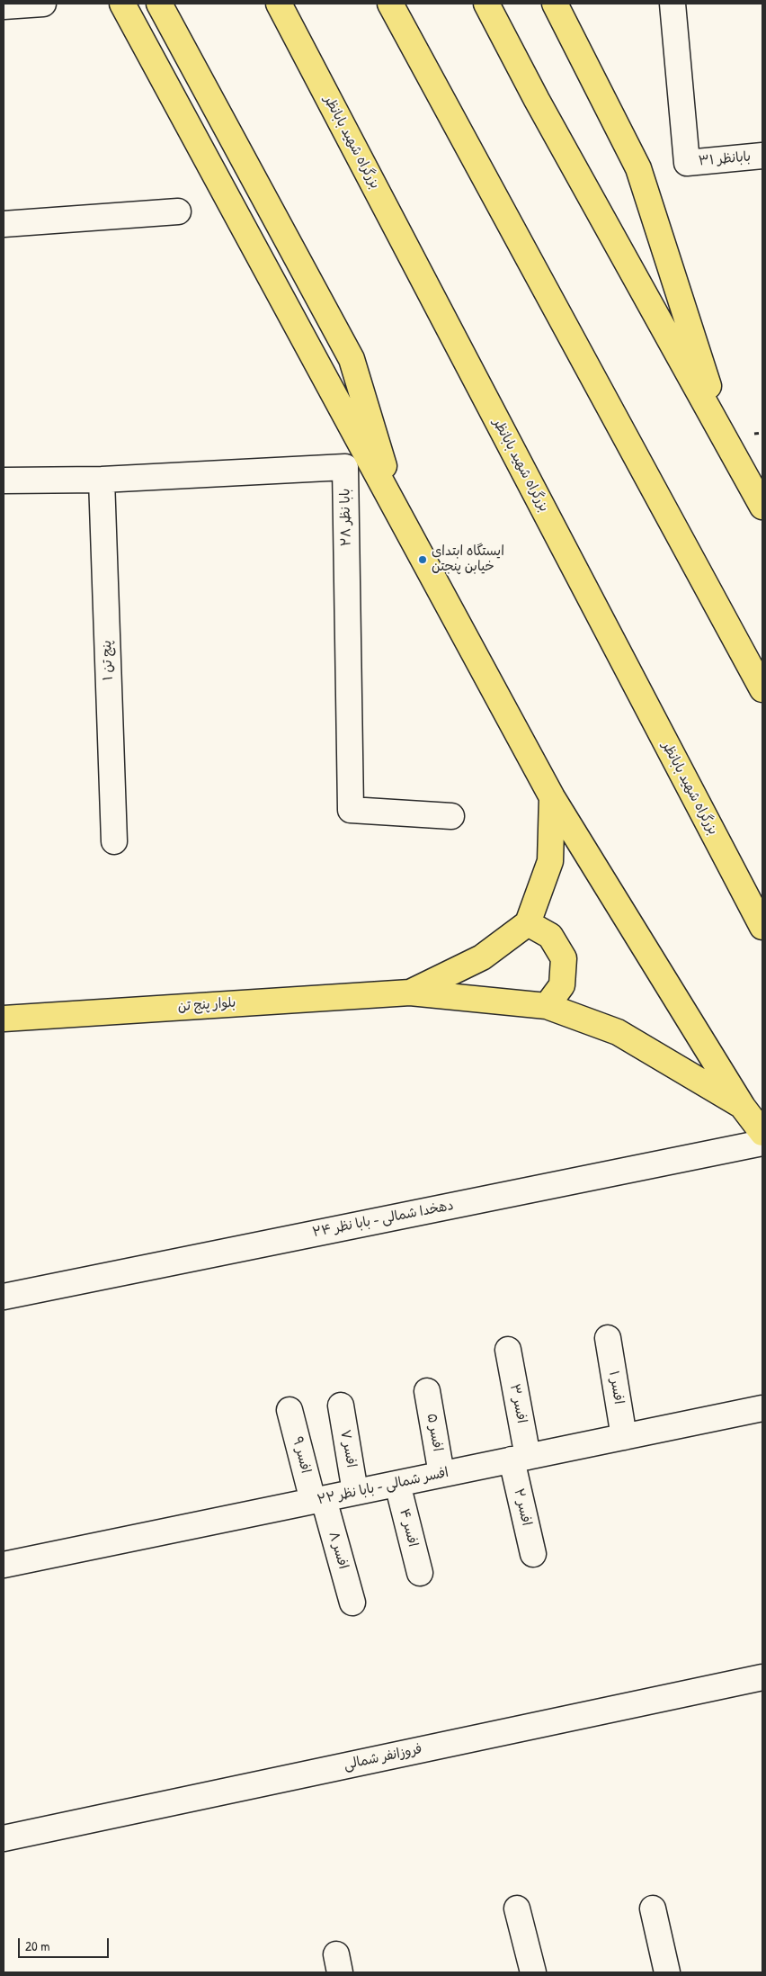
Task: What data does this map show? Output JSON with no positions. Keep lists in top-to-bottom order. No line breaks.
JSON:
{"streets":{"main road":["بزرگراه شهید بابانظر","بلوار پنج تن"],"street":["بابانظر ۳۱","بابا نظر ۲۸","پنج تن ۱","دهخدا شمالی - بابا نظر ۲۴","افسر ۱","افسر ۳","افسر ۵","افسر ۷","افسر ۹","افسر شمالی - بابا نظر ۲۲","افسر ۲","افسر ۴","افسر ۸","فروزانفر شمالی"]},"crossings":[["بابا نظر ۲۸","پنج تن ۱"],["افسر ۱","افسر شمالی - بابا نظر ۲۲"],["افسر ۳","افسر شمالی - بابا نظر ۲۲"],["افسر ۳","افسر ۲"],["افسر ۵","افسر شمالی - بابا نظر ۲۲"],["افسر ۷","افسر شمالی - بابا نظر ۲۲"],["افسر ۹","افسر شمالی - بابا نظر ۲۲"],["افسر ۹","افسر ۸"],["افسر شمالی - بابا نظر ۲۲","افسر ۲"],["افسر شمالی - بابا نظر ۲۲","افسر ۴"],["افسر شمالی - بابا نظر ۲۲","افسر ۸"]],"places":["ایستگاه ابتدای خیابن پنجتن"],"scale_bar":"20 m"}
